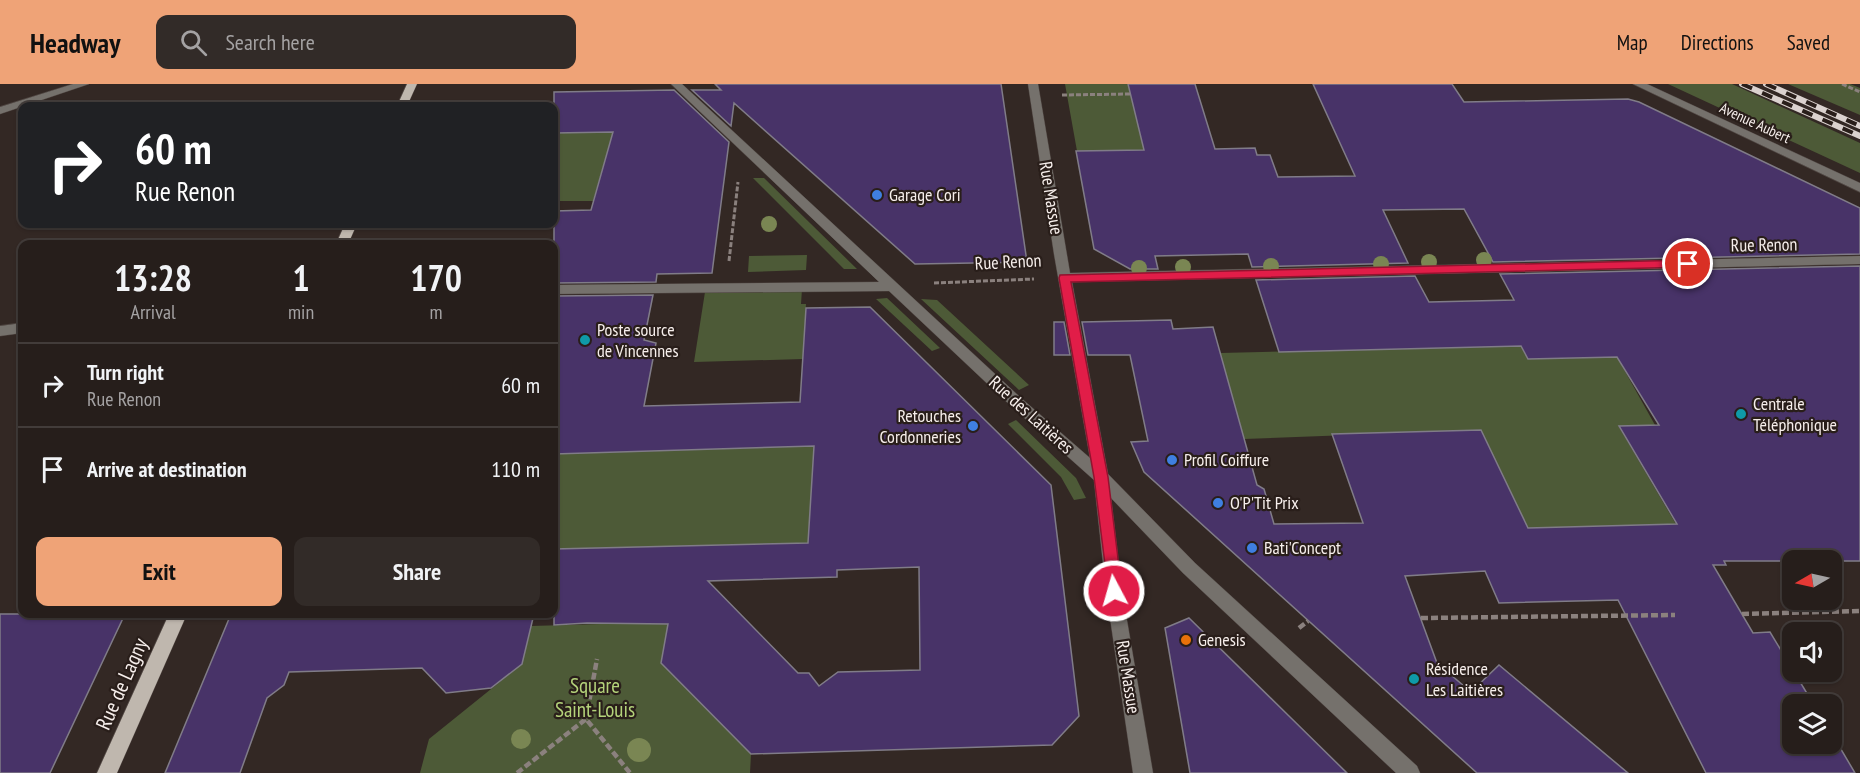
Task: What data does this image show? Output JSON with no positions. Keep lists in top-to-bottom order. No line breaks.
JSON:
{"streets":{"main road":["Rue de Lagny"],"street":["Avenue Aubert","Rue Massue","Rue Renon","Rue des Laitières"]},"crossings":[["Rue Massue","Rue Renon"],["Rue Massue","Rue des Laitières"],["Rue Renon","Rue des Laitières"]],"parks":["Square Saint-Louis"],"places":["Garage Cori","Poste source de Vincennes","Centrale Téléphonique","Retouches Cordonneries","Profil Coiffure","O'P'Tit Prix","Bati'Concept","Genesis","Résidence Les Laitières"],"north":"left","page":{"header":"Headway","search":"Search here","nav":["Map","Directions","Saved"],"turn":["60 m","Rue Renon"],"eta":["13:28","Arrival","1","min","170","m"],"list":[{"name":"Turn right","note":"Rue Renon","value":"60 m"},{"name":"Arrive at destination","value":"110 m"}],"buttons":["Exit","Share"]}}
